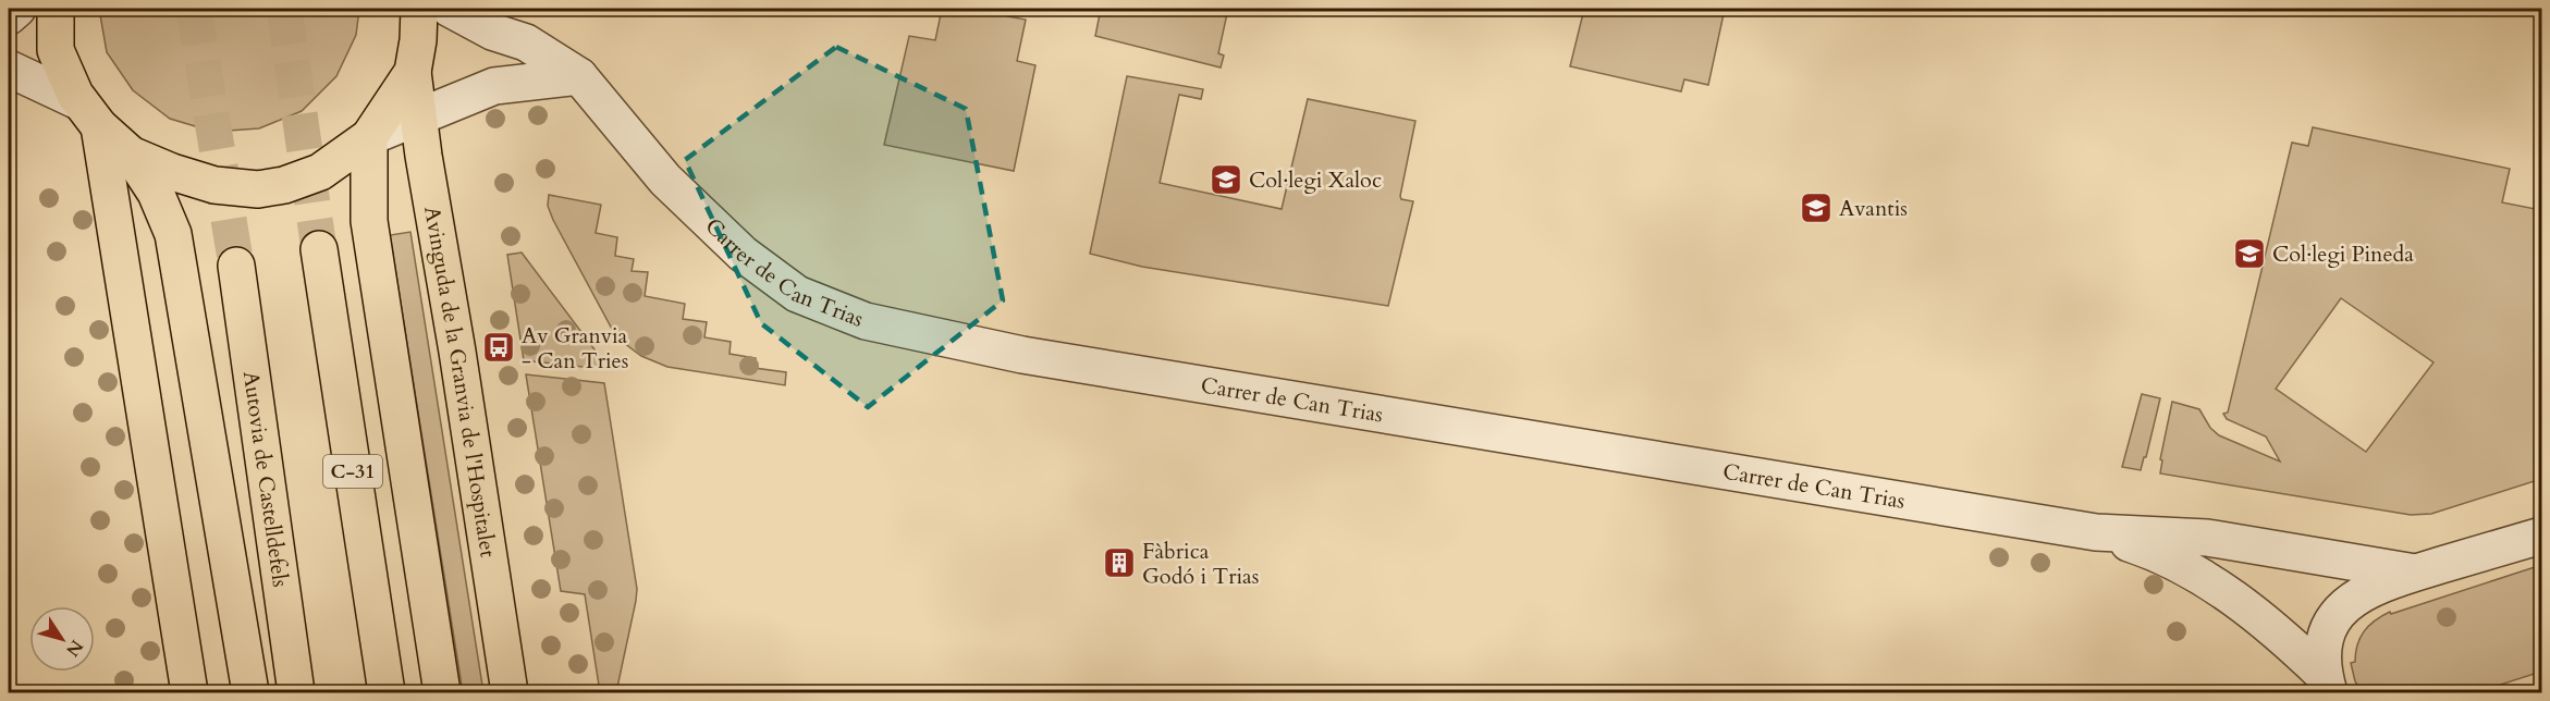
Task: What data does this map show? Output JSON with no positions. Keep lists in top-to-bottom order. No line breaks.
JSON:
{"streets":{"main road":["Avinguda de la Granvia de l'Hospitalet","C-31","Autovia de Castelldefels"],"street":["Carrer de Can Trias"]},"places":{"school or university":["Col·legi Xaloc","Avantis","Col·legi Pineda"],"bus stop":["Av Granvia - Can Tries"],"building":["Fàbrica Godó i Trias"]},"north":"bottom right"}
